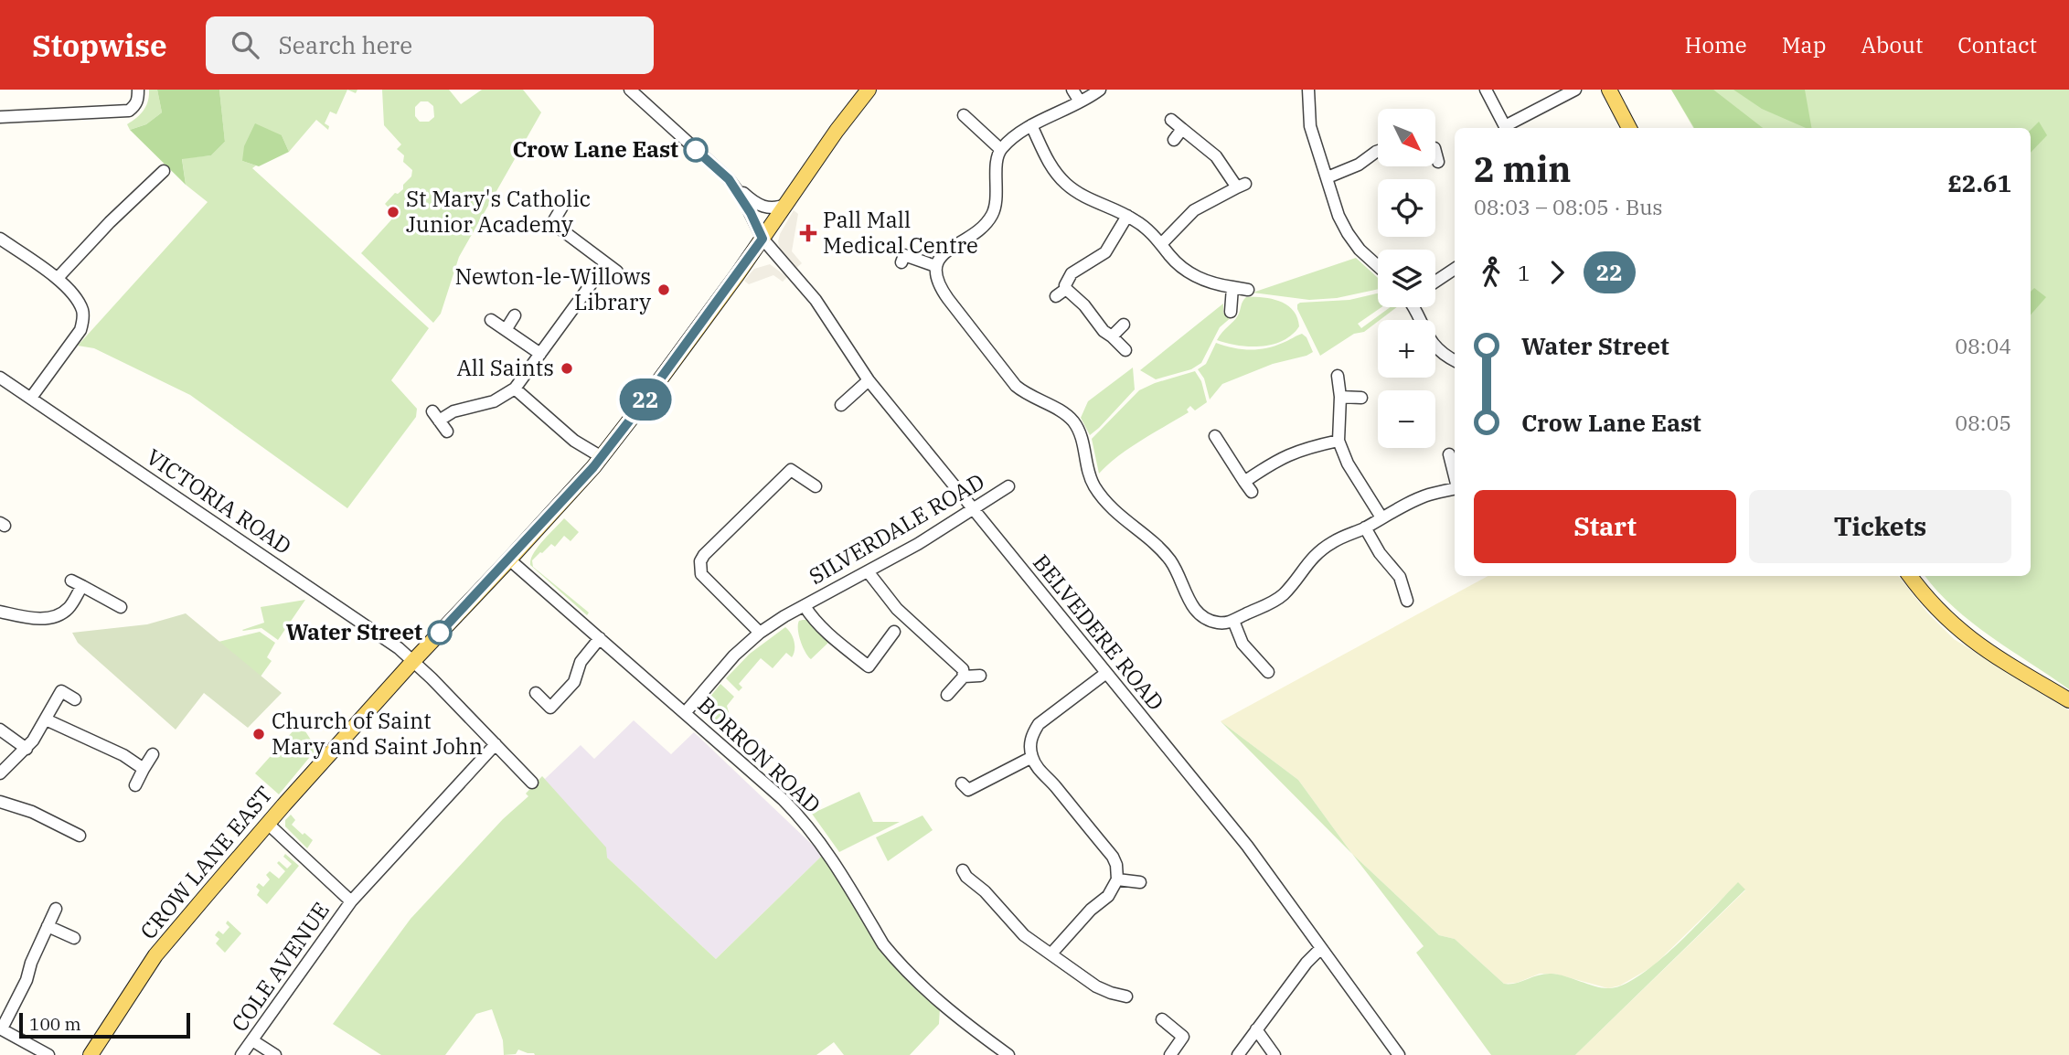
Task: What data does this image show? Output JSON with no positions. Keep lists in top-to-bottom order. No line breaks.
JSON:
{"streets":{"main road":["CROW LANE EAST"],"street":["VICTORIA ROAD","SILVERDALE ROAD","BELVEDERE ROAD","BORRON ROAD","COLE AVENUE"]},"crossings":[["VICTORIA ROAD","CROW LANE EAST"],["SILVERDALE ROAD","BELVEDERE ROAD"],["SILVERDALE ROAD","BORRON ROAD"],["BELVEDERE ROAD","CROW LANE EAST"],["BORRON ROAD","CROW LANE EAST"],["CROW LANE EAST","COLE AVENUE"]],"places":{"other":["Crow Lane East","St Mary's Catholic Junior Academy","Newton-le-Willows Library","All Saints","Water Street","Church of Saint Mary and Saint John"],"health":["Pall Mall Medical Centre"]},"lines":["bus line 22"],"scale_bar":"100 m","north":"bottom right","page":{"header":"Stopwise","search":"Search here","nav":["Home","Map","About","Contact"],"on_map":"22","map_buttons":["+","−"],"heading":["2 min","08:03 – 08:05 · Bus","£2.61"],"legs":["1","22"],"list":[{"name":"Water Street","value":"08:04"},{"name":"Crow Lane East","value":"08:05"}],"buttons":["Start","Tickets"],"scale":"100 m"}}
